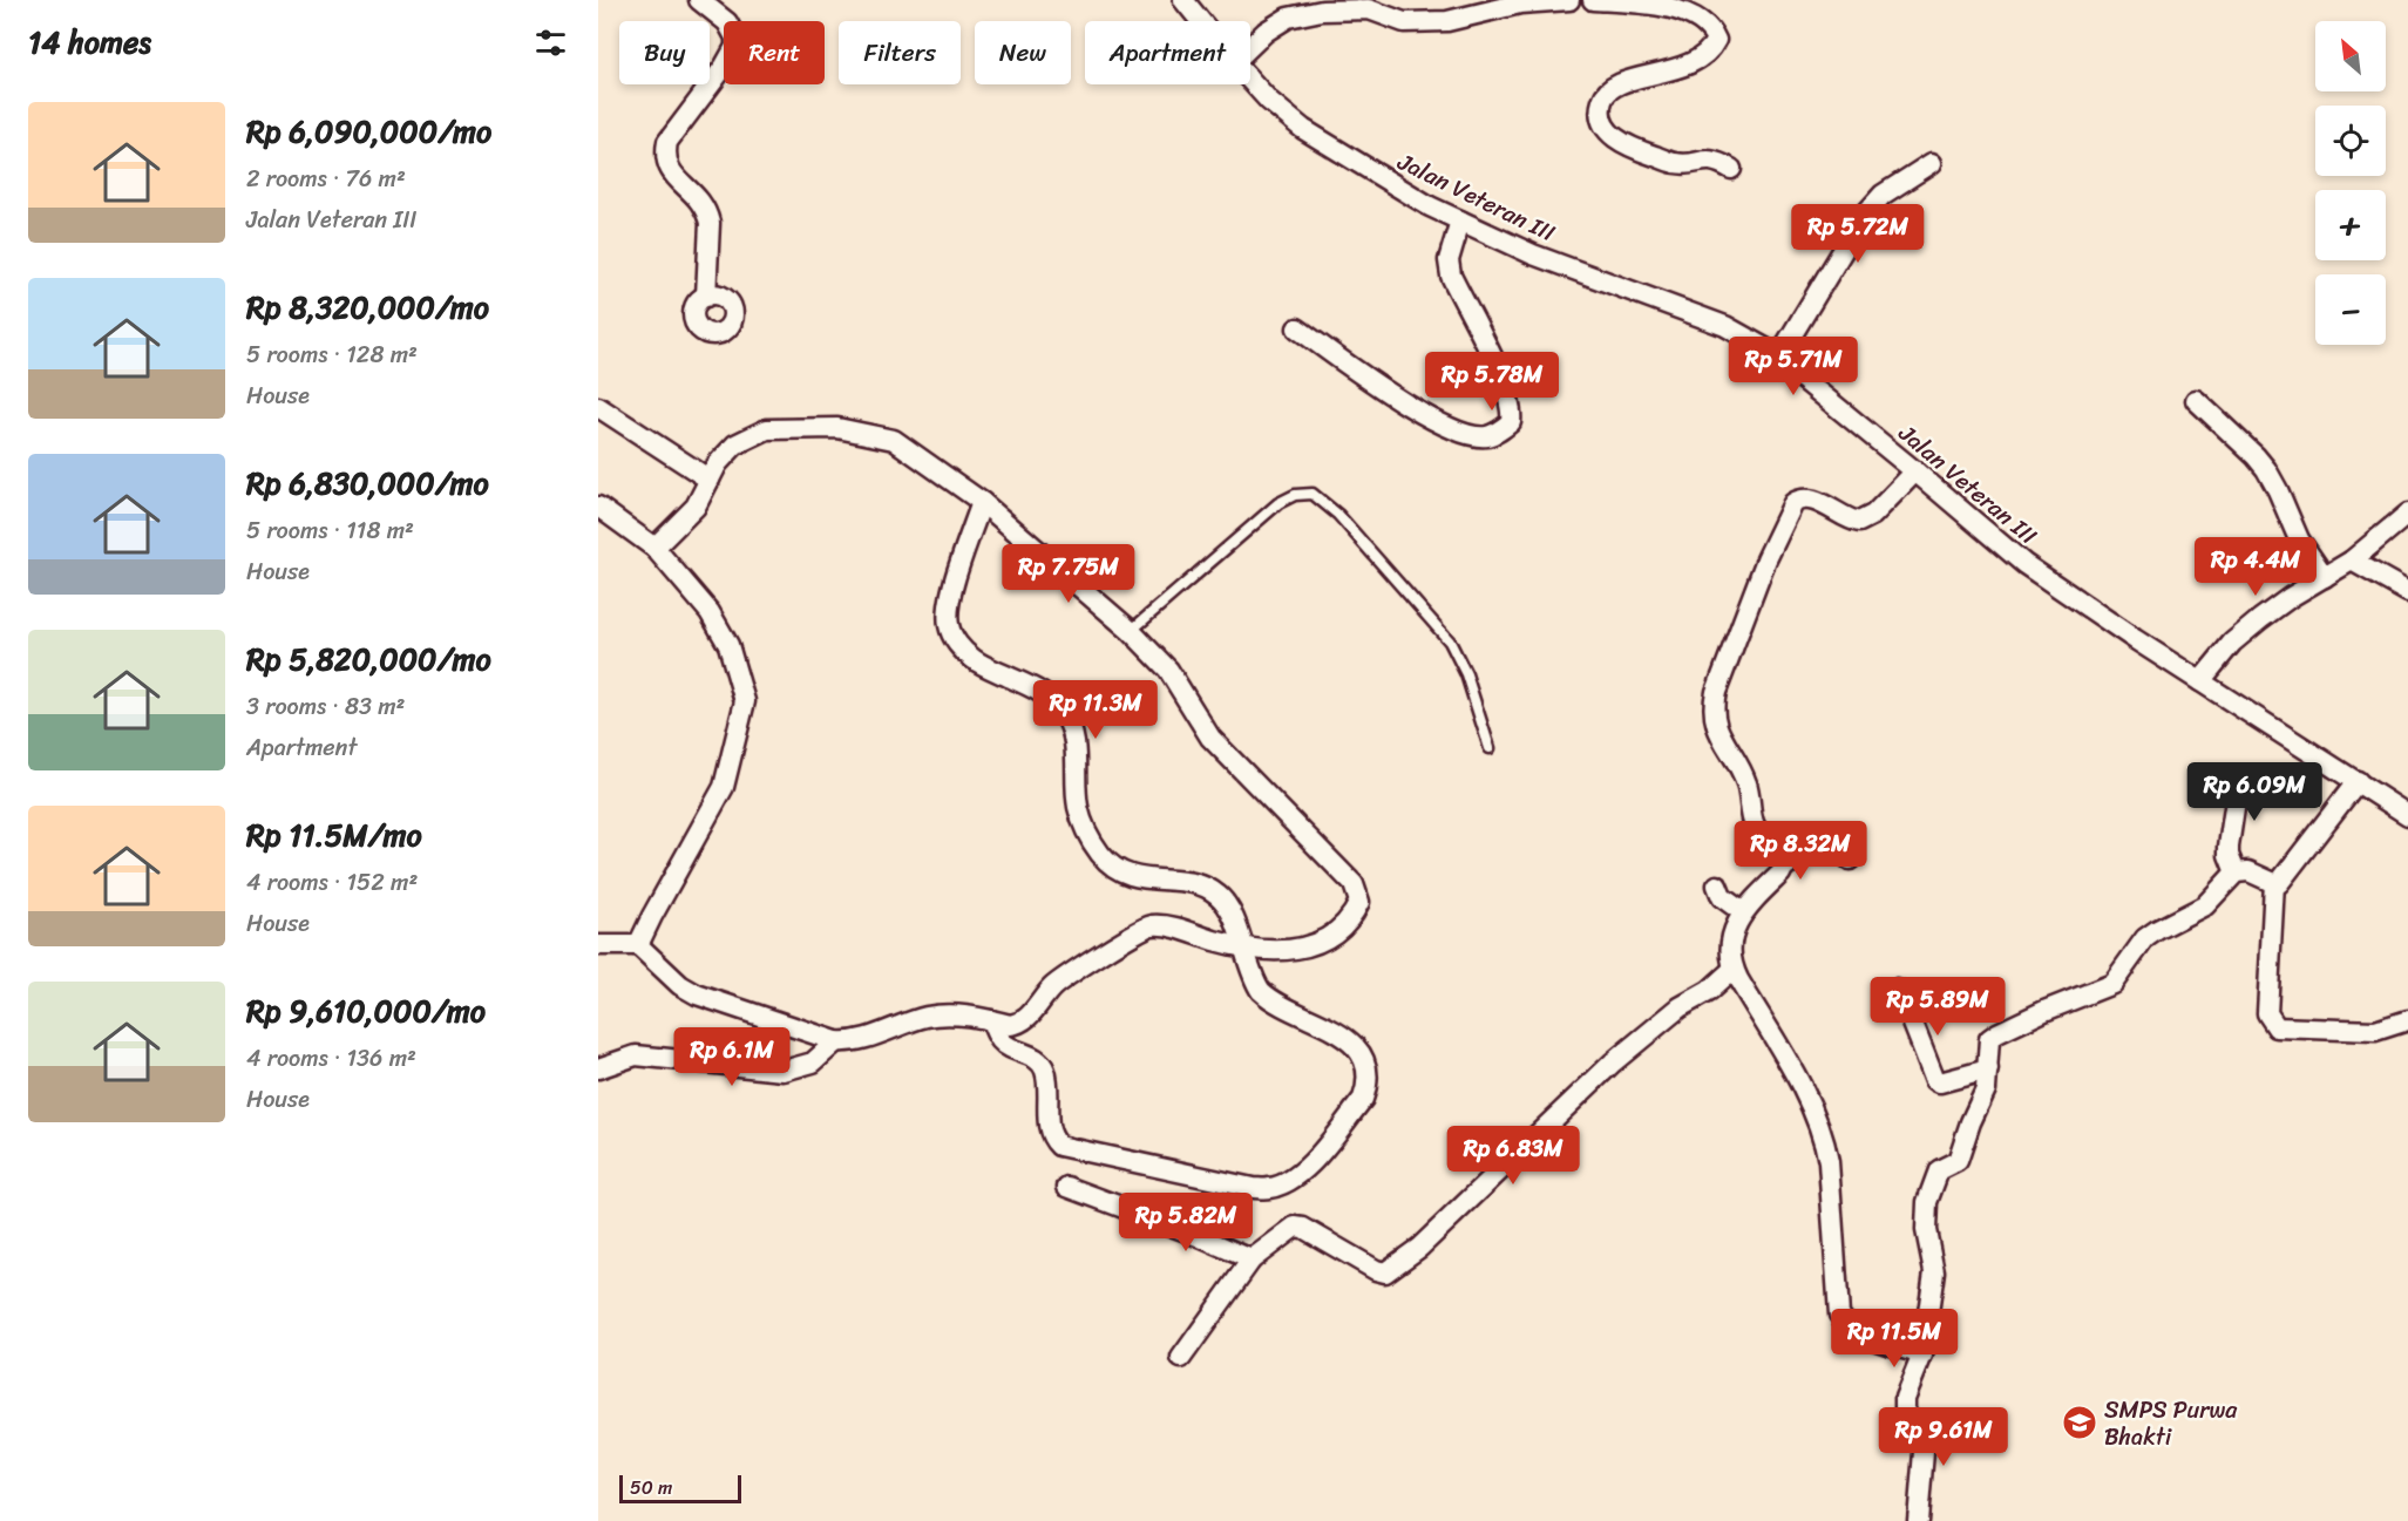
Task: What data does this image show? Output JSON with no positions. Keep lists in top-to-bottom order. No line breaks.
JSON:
{"streets":{"street":["Jalan Veteran III"]},"places":{"school or university":["SMPS Purwa Bhakti"]},"scale_bar":"50 m","north":"top left","page":{"heading":"14 homes","map_buttons":["+","−"],"chip":["Buy","Rent","Filters","New","Apartment"],"list":[{"name":"Rp 6,090,000/mo","note":"2 rooms · 76 m² · Jalan Veteran III"},{"name":"Rp 8,320,000/mo","note":"5 rooms · 128 m² · House"},{"name":"Rp 6,830,000/mo","note":"5 rooms · 118 m² · House"},{"name":"Rp 5,820,000/mo","note":"3 rooms · 83 m² · Apartment"},{"name":"Rp 11.5M/mo","note":"4 rooms · 152 m² · House"},{"name":"Rp 9,610,000/mo","note":"4 rooms · 136 m² · House"}],"price":["Rp 5.72M","Rp 5.71M","Rp 5.78M","Rp 4.4M","Rp 7.75M","Rp 11.3M","Rp 6.09M","Rp 8.32M","Rp 5.89M","Rp 6.1M","Rp 6.83M","Rp 5.82M","Rp 11.5M","Rp 9.61M"],"scale":"50 m"}}
